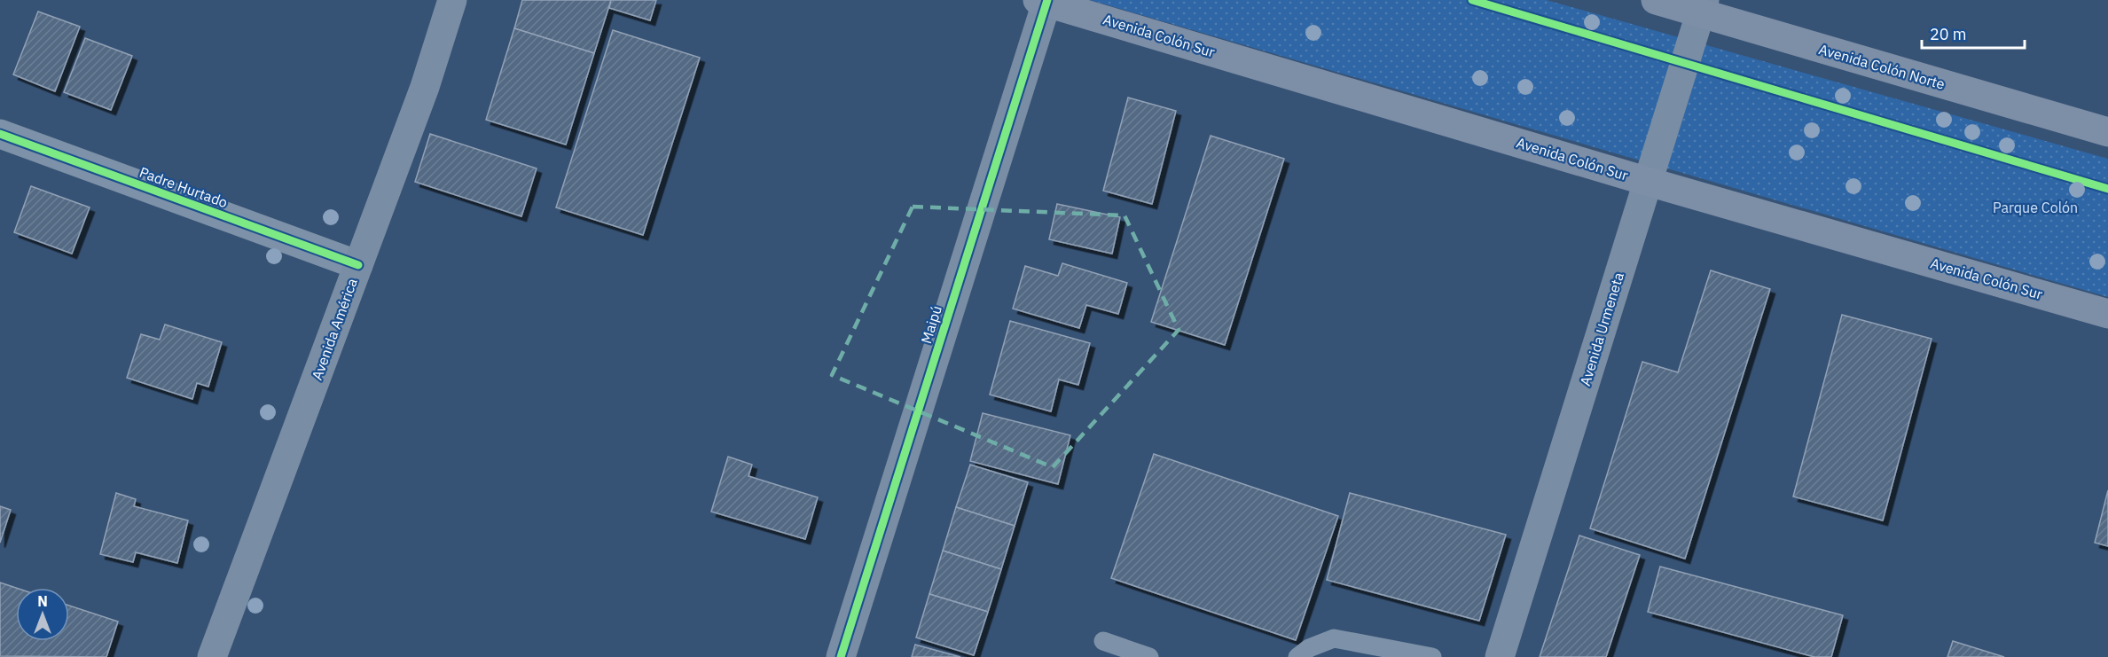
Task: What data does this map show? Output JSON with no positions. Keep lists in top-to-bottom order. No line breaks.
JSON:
{"streets":{"main road":["Avenida Colón Sur","Avenida Colón Norte","Maipú","Avenida América","Avenida Urmeneta"],"street":["Padre Hurtado"]},"crossings":[["Avenida Colón Sur","Maipú"],["Avenida Colón Sur","Avenida Urmeneta"],["Avenida Colón Norte","Avenida Urmeneta"],["Padre Hurtado","Avenida América"]],"parks":["Parque Colón"],"scale_bar":"20 m","north":"top"}
